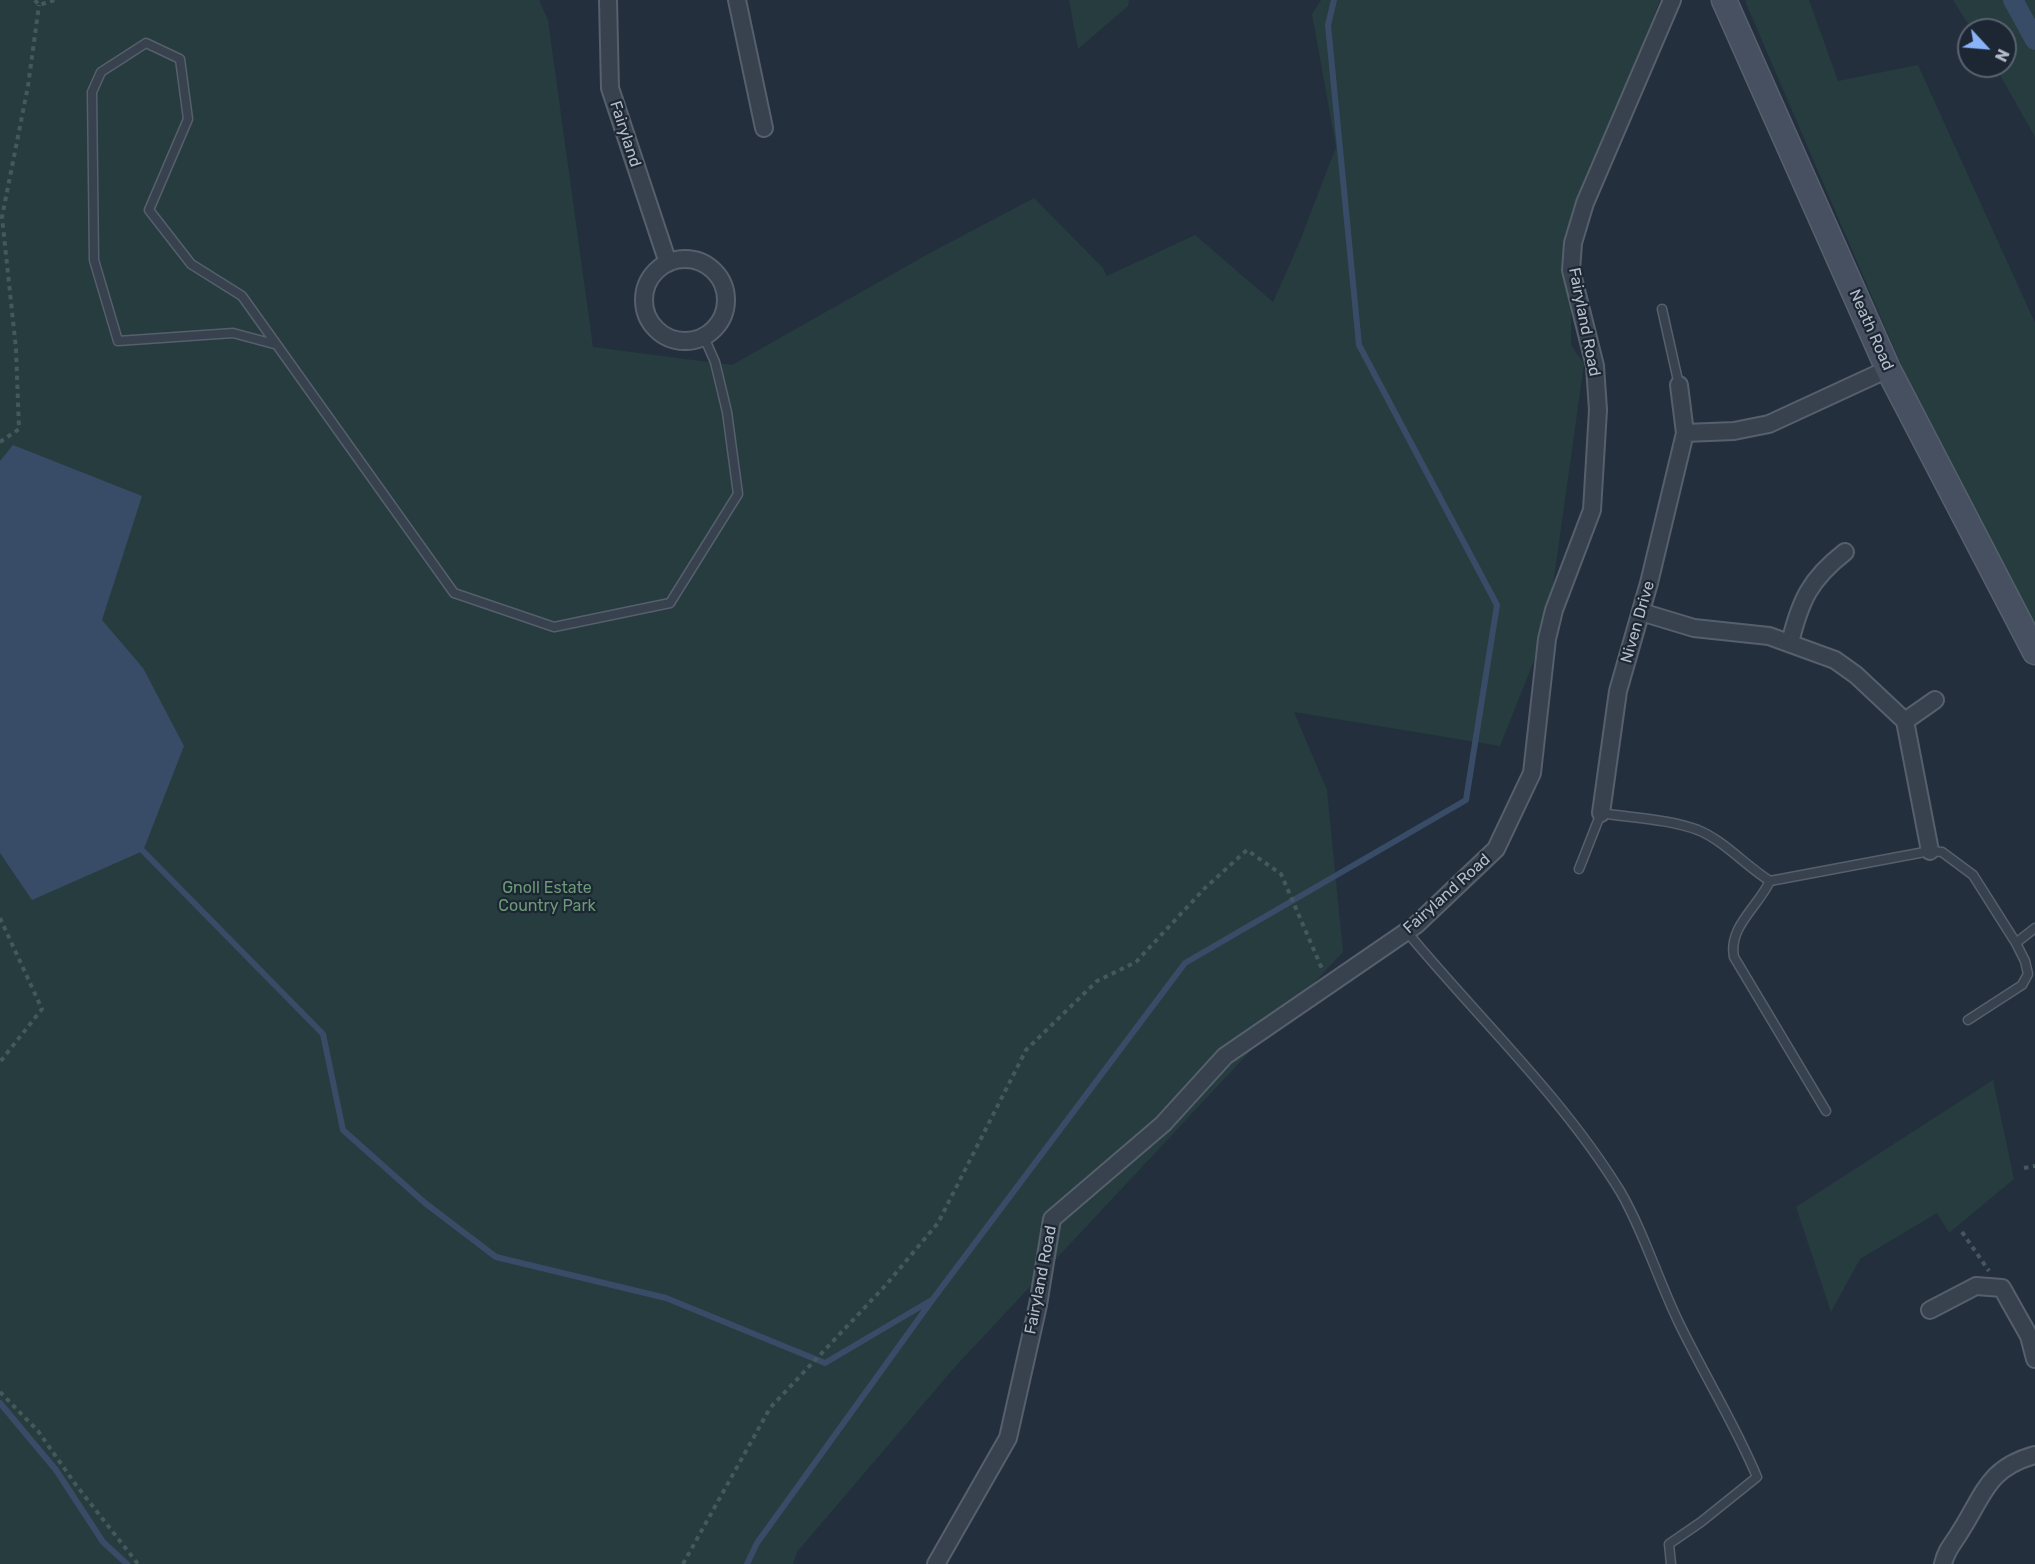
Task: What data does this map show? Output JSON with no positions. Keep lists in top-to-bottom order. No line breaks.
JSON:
{"streets":{"main road":["Neath Road"],"street":["Fairyland","Fairyland Road","Niven Drive"]},"parks":["Gnoll Estate Country Park"],"north":"bottom right"}
